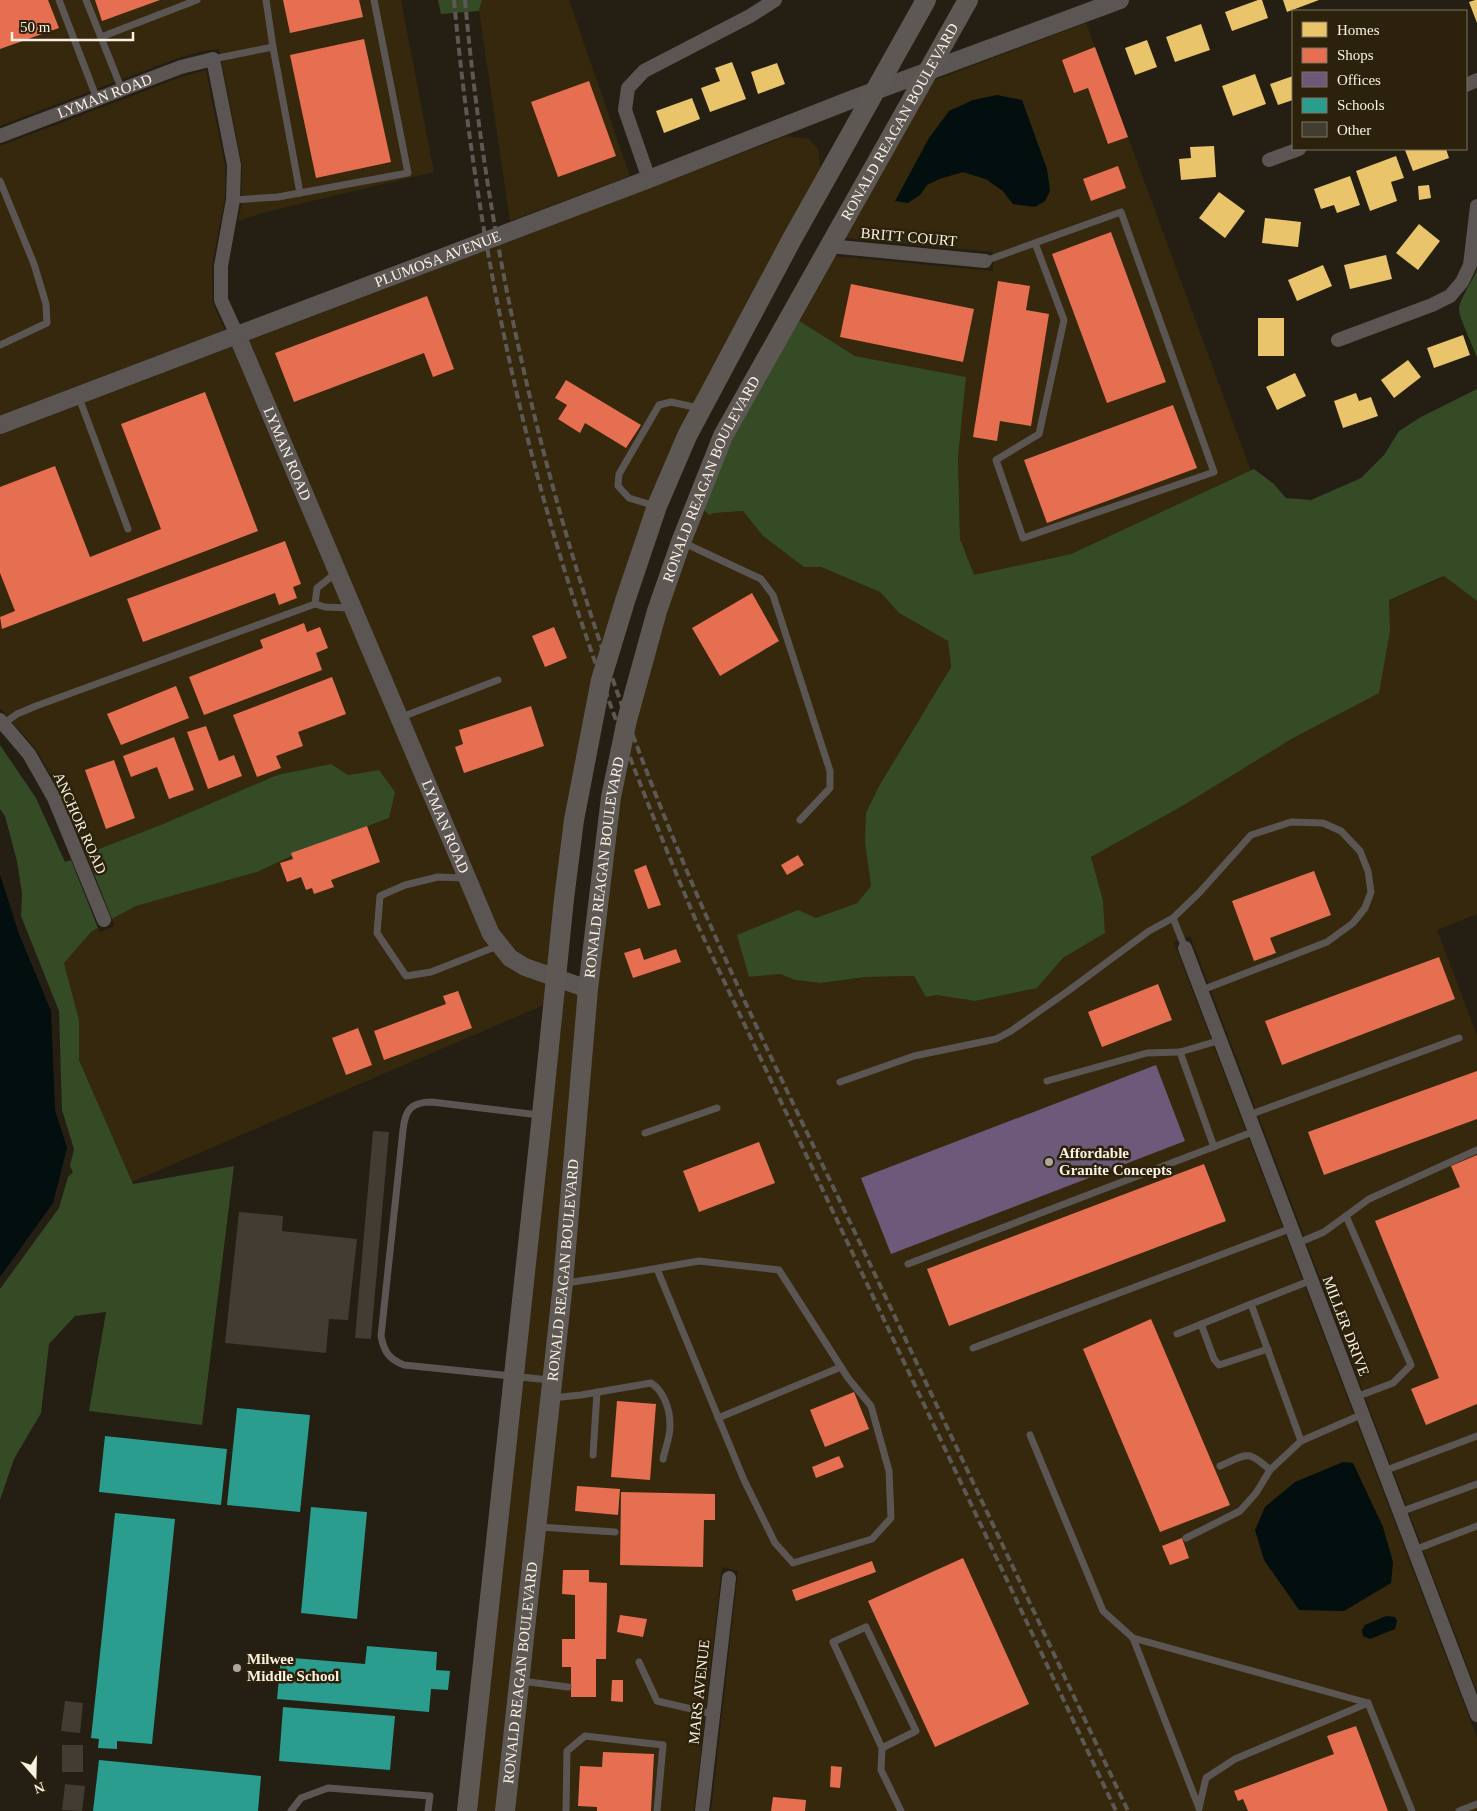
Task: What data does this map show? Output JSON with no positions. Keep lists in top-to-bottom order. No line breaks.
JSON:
{"streets":{"main road":["RONALD REAGAN BOULEVARD"],"street":["LYMAN ROAD","BRITT COURT","PLUMOSA AVENUE","ANCHOR ROAD","MILLER DRIVE","MARS AVENUE"]},"crossings":[["LYMAN ROAD","RONALD REAGAN BOULEVARD"],["LYMAN ROAD","PLUMOSA AVENUE"],["RONALD REAGAN BOULEVARD","BRITT COURT"],["RONALD REAGAN BOULEVARD","PLUMOSA AVENUE"]],"places":["Affordable Granite Concepts","Milwee Middle School"],"legend":["Homes","Shops","Offices","Schools","Other"],"scale_bar":"50 m","north":"bottom"}
